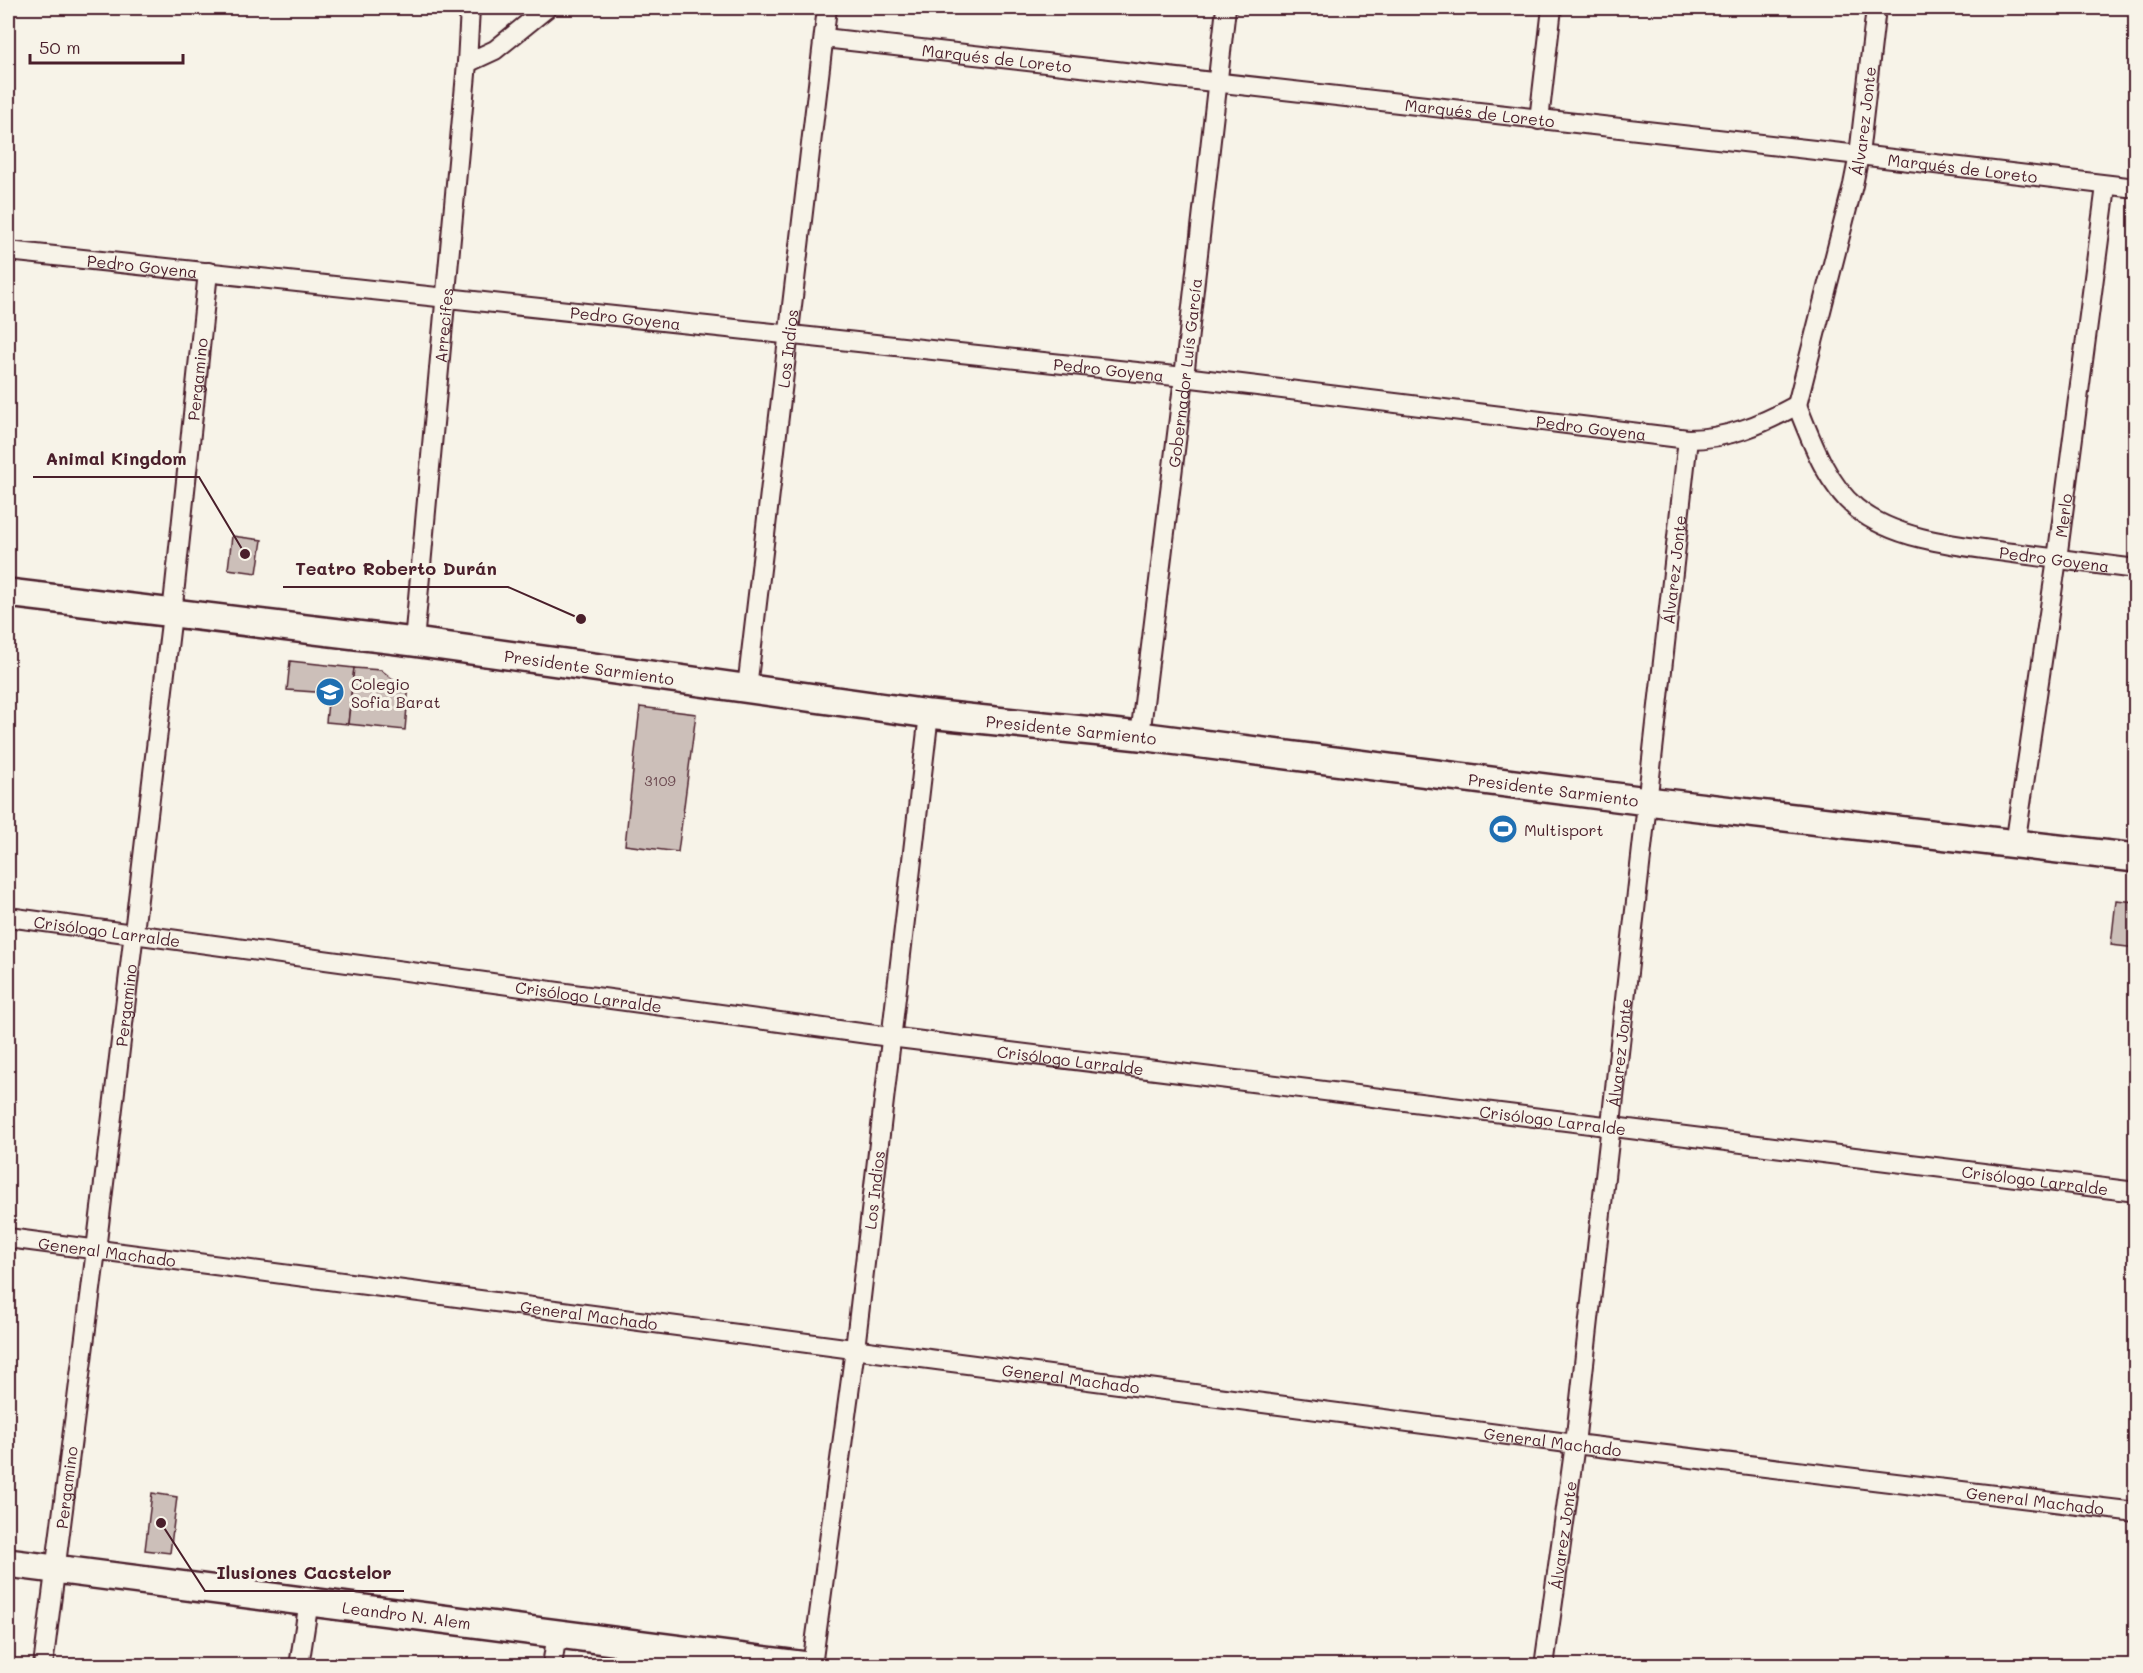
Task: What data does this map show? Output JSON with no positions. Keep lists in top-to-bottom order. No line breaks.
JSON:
{"streets":{"main road":["Presidente Sarmiento","Leandro N. Alem"],"street":["Marqués de Loreto","Álvarez Jonte","Pedro Goyena","Arrecifes","Los Indios","Gobernador Luís García","Pergamino","Merlo","Crisólogo Larralde","General Machado"]},"crossings":[["Marqués de Loreto","Álvarez Jonte"],["Marqués de Loreto","Los Indios"],["Marqués de Loreto","Gobernador Luís García"],["Marqués de Loreto","Merlo"],["Álvarez Jonte","Pedro Goyena"],["Álvarez Jonte","Presidente Sarmiento"],["Álvarez Jonte","Crisólogo Larralde"],["Álvarez Jonte","General Machado"],["Pedro Goyena","Arrecifes"],["Pedro Goyena","Los Indios"],["Pedro Goyena","Gobernador Luís García"],["Pedro Goyena","Pergamino"],["Pedro Goyena","Merlo"],["Arrecifes","Presidente Sarmiento"],["Los Indios","Presidente Sarmiento"],["Los Indios","Crisólogo Larralde"],["Los Indios","General Machado"],["Gobernador Luís García","Presidente Sarmiento"],["Pergamino","Presidente Sarmiento"],["Pergamino","Crisólogo Larralde"],["Pergamino","General Machado"],["Pergamino","Leandro N. Alem"],["Merlo","Presidente Sarmiento"]],"places":{"other":["Animal Kingdom","Teatro Roberto Durán","Ilusiones Cacstelor"],"school or university":["Colegio Sofia Barat"],"sports":["Multisport"]},"house_numbers":["3109"],"scale_bar":"50 m"}
